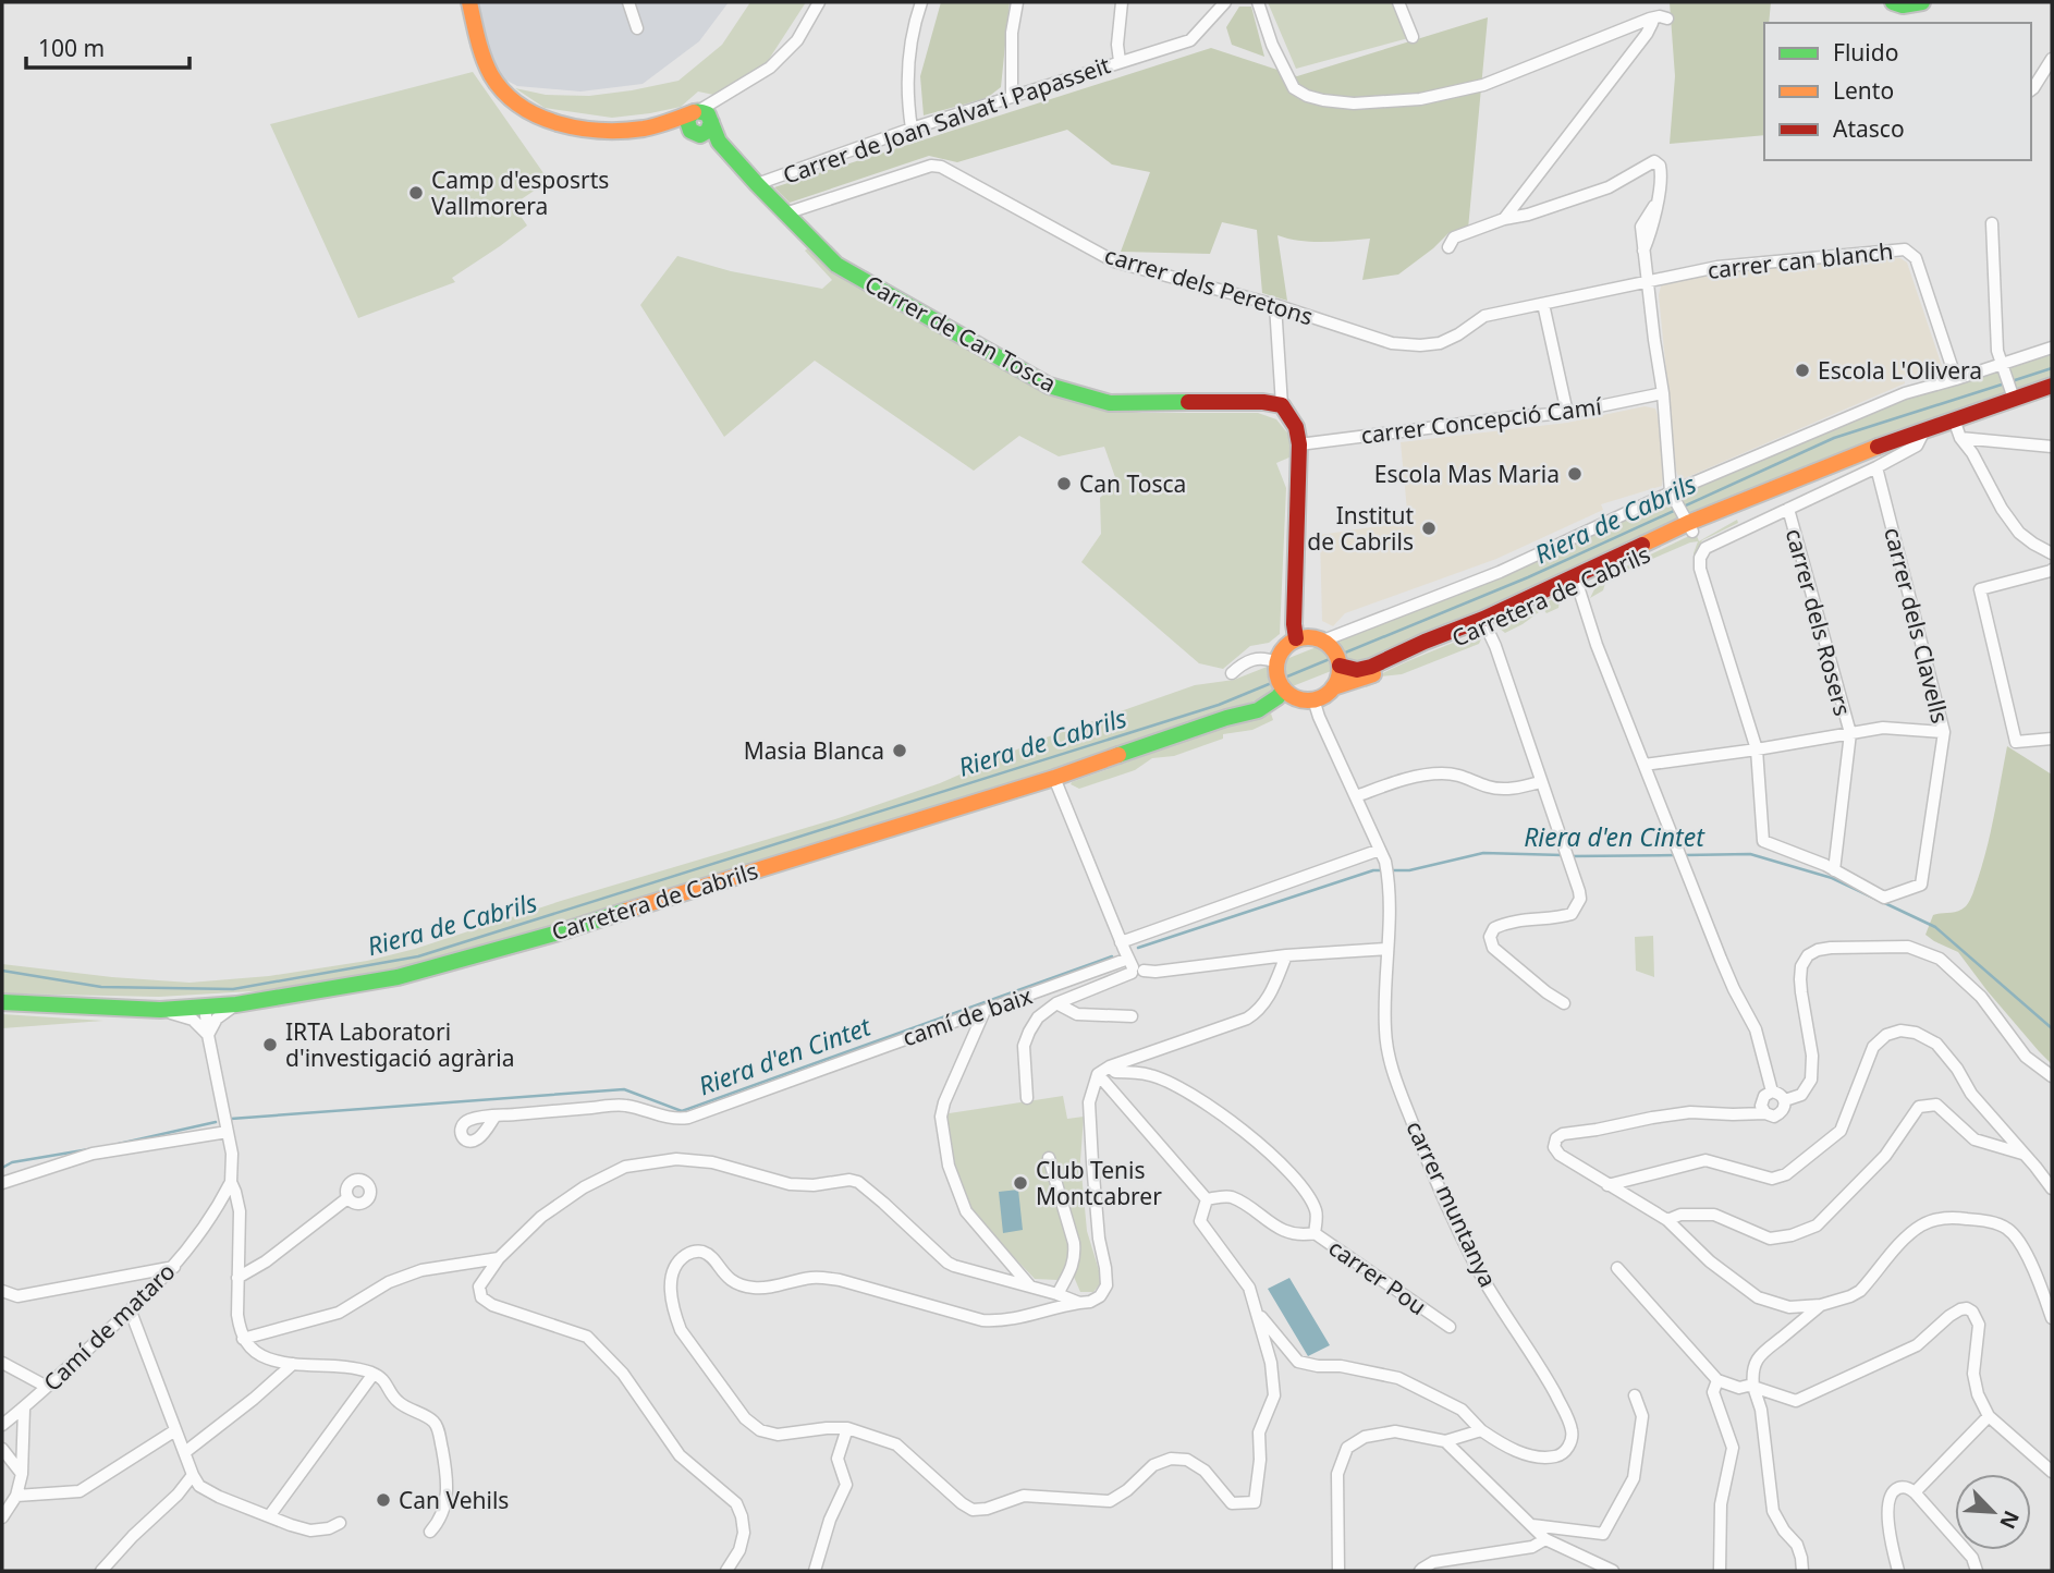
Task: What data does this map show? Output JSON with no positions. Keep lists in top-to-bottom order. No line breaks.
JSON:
{"streets":{"street":["Carrer de Joan Salvat i Papasseit","carrer can blanch","carrer dels Peretons","Carrer de Can Tosca","carrer Concepció Camí","Carretera de Cabrils","carrer dels Rosers","carrer dels Clavells","camí de baix","carrer muntanya","carrer Pou","Camí de mataro"]},"crossings":[["Carrer de Joan Salvat i Papasseit","Carrer de Can Tosca"],["carrer can blanch","carrer dels Peretons"],["carrer dels Peretons","Carrer de Can Tosca"],["Carretera de Cabrils","carrer muntanya"],["carrer dels Rosers","carrer dels Clavells"],["camí de baix","carrer muntanya"]],"water":["Riera de Cabrils","Riera d'en Cintet"],"places":["Camp d'esposrts Vallmorera","Escola L'Olivera","Escola Mas Maria","Can Tosca","Institut de Cabrils","Masia Blanca","IRTA Laboratori d'investigació agrària","Club Tenis Montcabrer","Can Vehils"],"legend":["Fluido","Lento","Atasco"],"scale_bar":"100 m","north":"bottom right"}
